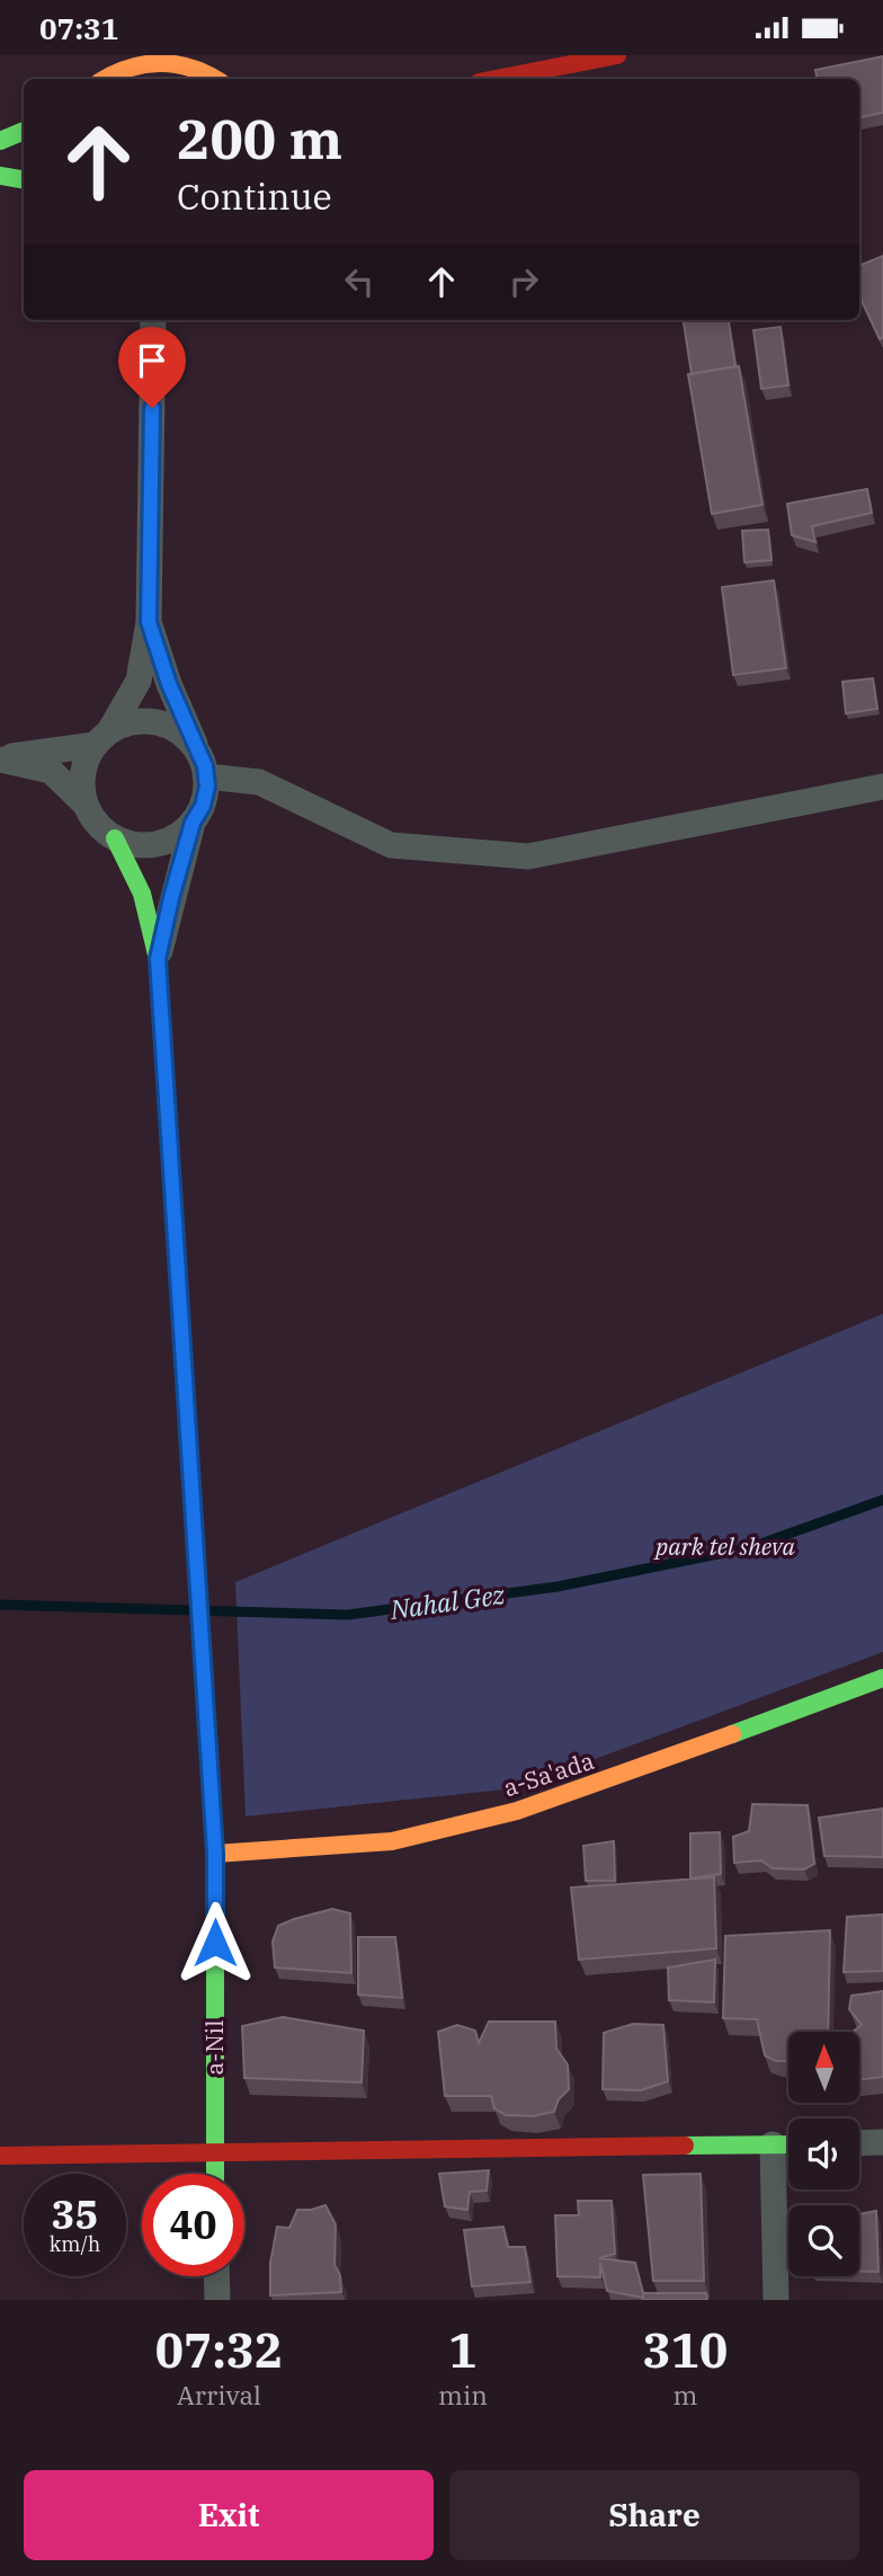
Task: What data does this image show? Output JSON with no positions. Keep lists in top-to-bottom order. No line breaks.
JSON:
{"streets":{"street":["a-Sa'ada","a-Nil"]},"crossings":[["a-Sa'ada","a-Nil"]],"water":["Nahal Gez"],"parks":["park tel sheva"],"north":"top","page":{"status":"07:31","turn":["200 m","Continue"],"speed":"35 km/h","limit":"40","eta":["07:32","Arrival","1","min","310","m"],"buttons":["Exit","Share"]}}
